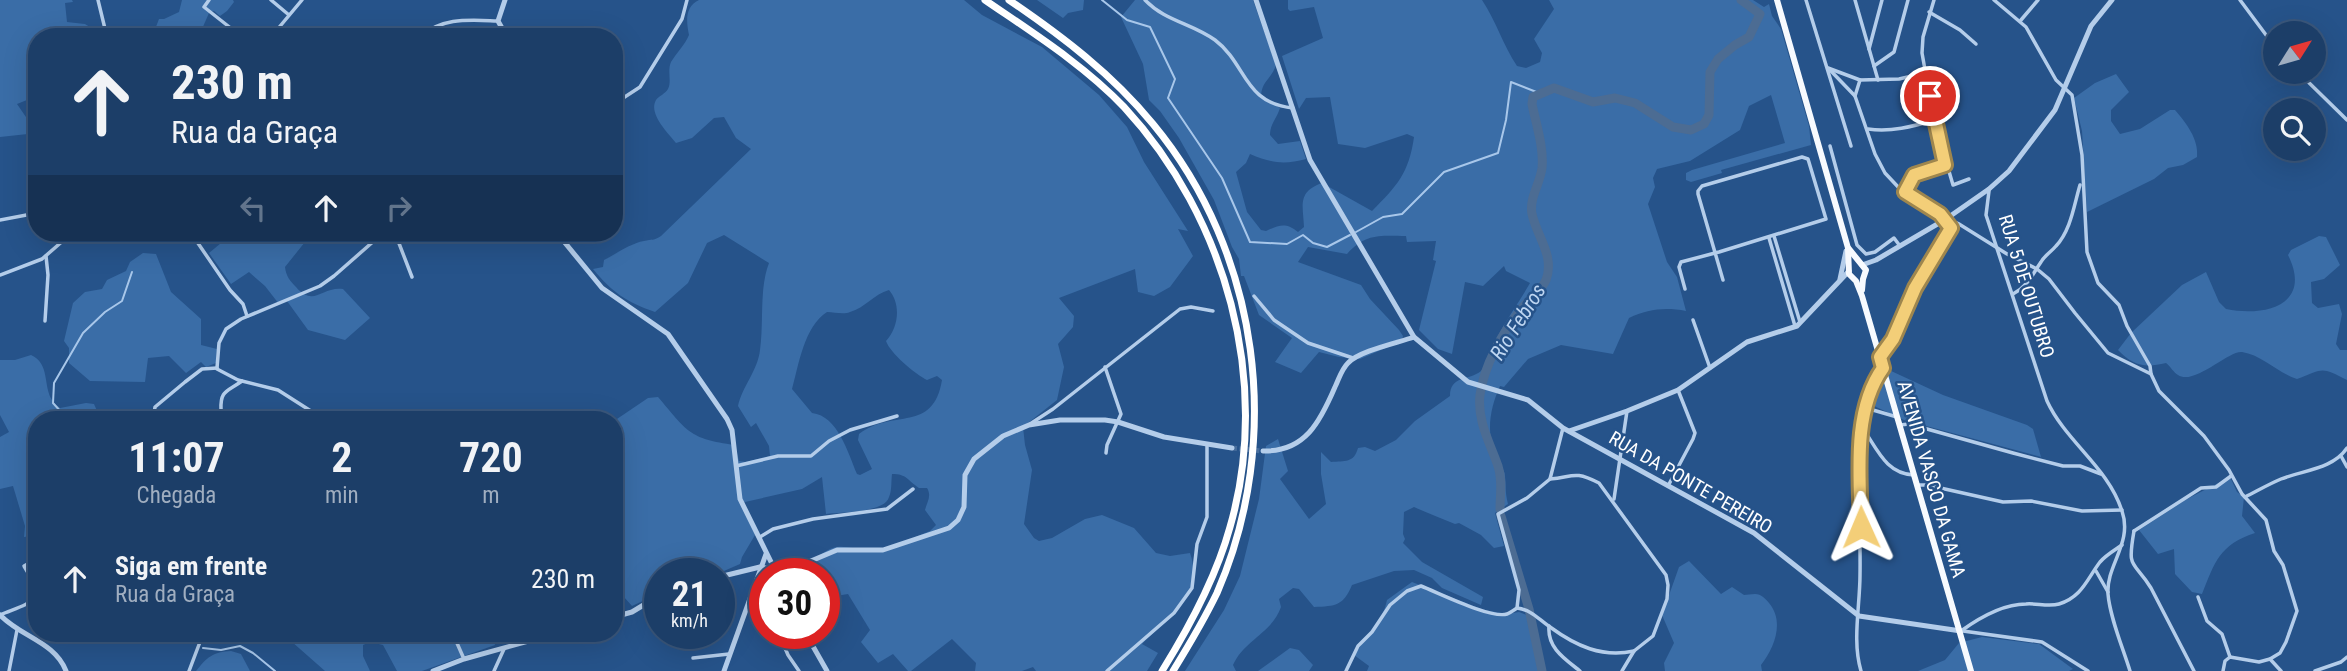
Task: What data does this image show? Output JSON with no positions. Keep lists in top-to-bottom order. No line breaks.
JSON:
{"streets":{"main road":["AVENIDA VASCO DA GAMA"],"street":["RUA 5 DE OUTUBRO","RUA DA PONTE PEREIRO"]},"water":["Rio Febros"],"north":"top right","page":{"turn":["230 m","Rua da Graça"],"eta":["11:07","Chegada","2","min","720","m"],"list":[{"name":"Siga em frente","note":"Rua da Graça","value":"230 m"}],"speed":"21 km/h","limit":"30"}}
